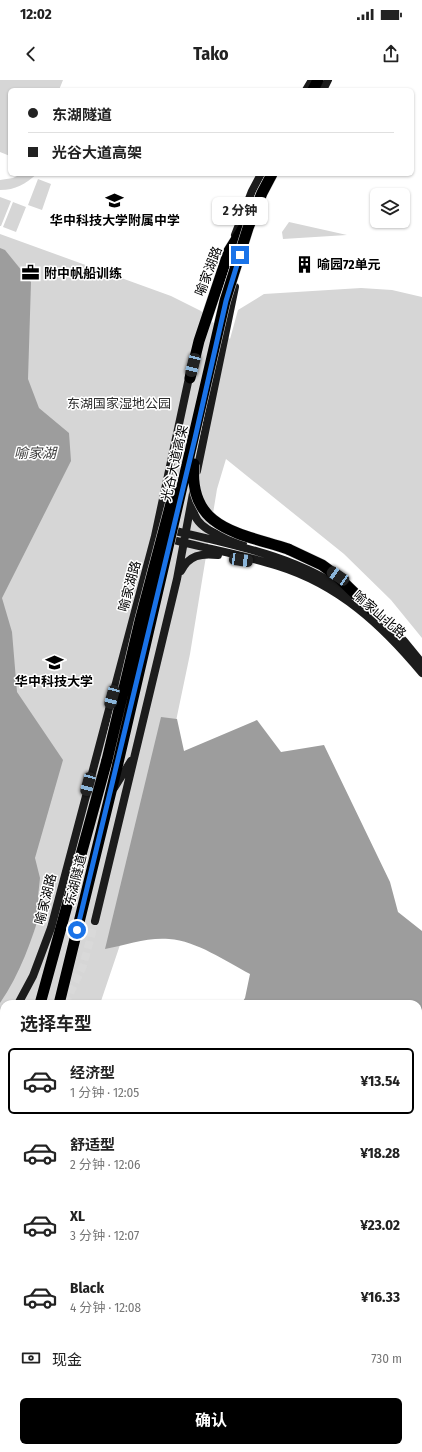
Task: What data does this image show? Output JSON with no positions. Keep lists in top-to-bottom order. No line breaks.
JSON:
{"streets":{"highway":["光谷大道高架","东湖隧道"],"main road":["喻家湖路","喻家山北路"]},"crossings":[["喻家湖路","喻家山北路"],["光谷大道高架","东湖隧道"]],"water":["喻家湖"],"parks":["东湖国家湿地公园"],"places":{"school or university":["华中科技大学附属中学","华中科技大学"],"building":["喻园72单元"],"office":["附中帆船训练"]},"page":{"status":"12:02","header":"Tako","banner":["东湖隧道","光谷大道高架"],"bubble":"2 分钟","heading":"选择车型","list":[{"name":"经济型","note":"1 分钟 · 12:05","value":"¥13.54"},{"name":"舒适型","note":"2 分钟 · 12:06","value":"¥18.28"},{"name":"XL","note":"3 分钟 · 12:07","value":"¥23.02"},{"name":"Black","note":"4 分钟 · 12:08","value":"¥16.33"}],"pay":["现金","730 m"],"buttons":"确认"}}
